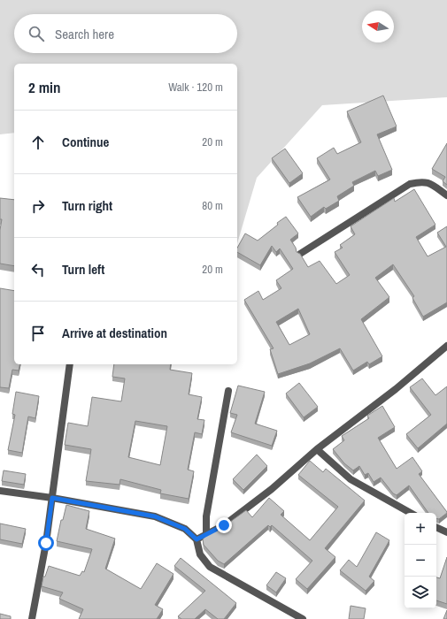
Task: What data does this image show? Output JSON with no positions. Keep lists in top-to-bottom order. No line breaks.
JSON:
{"north":"left","page":{"search":"Search here","heading":["2 min","Walk · 120 m"],"list":[["Continue","20 m"],["Turn right","80 m"],["Turn left","20 m"],"Arrive at destination"],"map_buttons":["+","−"]}}
